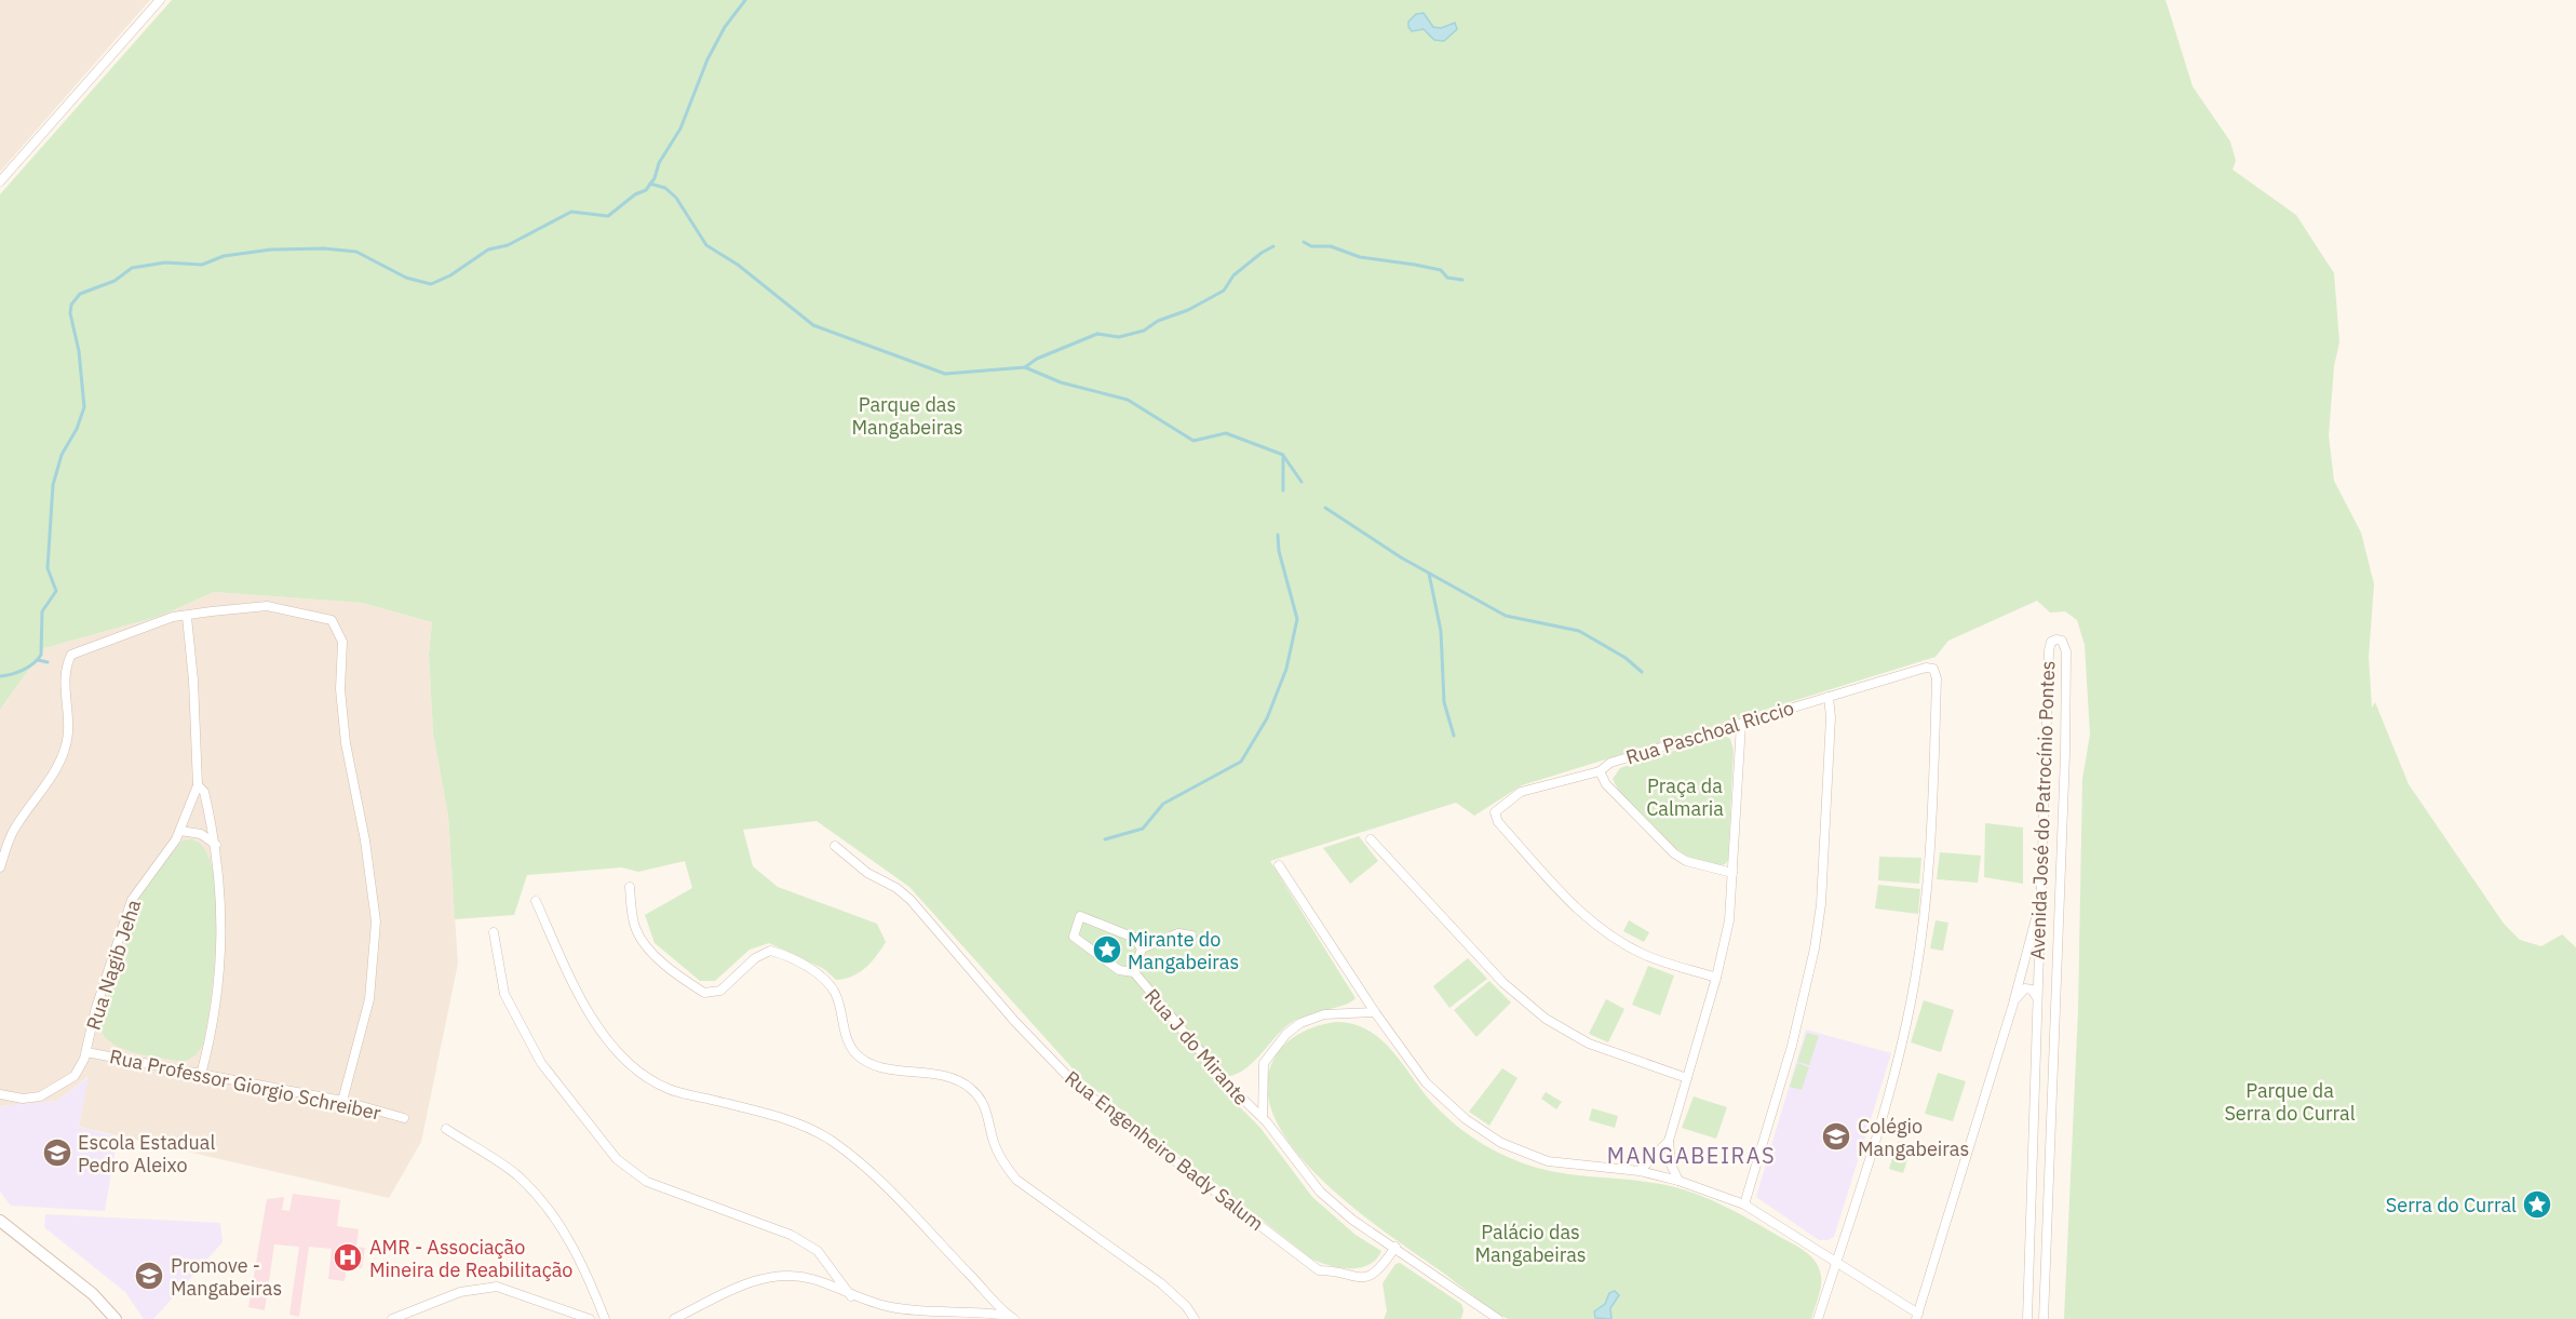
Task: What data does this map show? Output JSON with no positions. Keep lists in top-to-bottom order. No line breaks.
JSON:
{"streets":{"street":["Rua Paschoal Riccio","Avenida José do Patrocínio Pontes","Rua Nagib Jeha","Rua J do Mirante","Rua Professor Giorgio Schreiber","Rua Engenheiro Bady Salum"]},"crossings":[["Rua Nagib Jeha","Rua Professor Giorgio Schreiber"],["Rua J do Mirante","Rua Engenheiro Bady Salum"]],"districts":["MANGABEIRAS"],"parks":["Parque das Mangabeiras","Praça da Calmaria","Parque da Serra do Curral","Palácio das Mangabeiras"],"places":{"place":["Mirante do Mangabeiras","Serra do Curral"],"school or university":["Colégio Mangabeiras","Escola Estadual Pedro Aleixo","Promove - Mangabeiras"],"hospital":["AMR - Associação Mineira de Reabilitação"]}}
